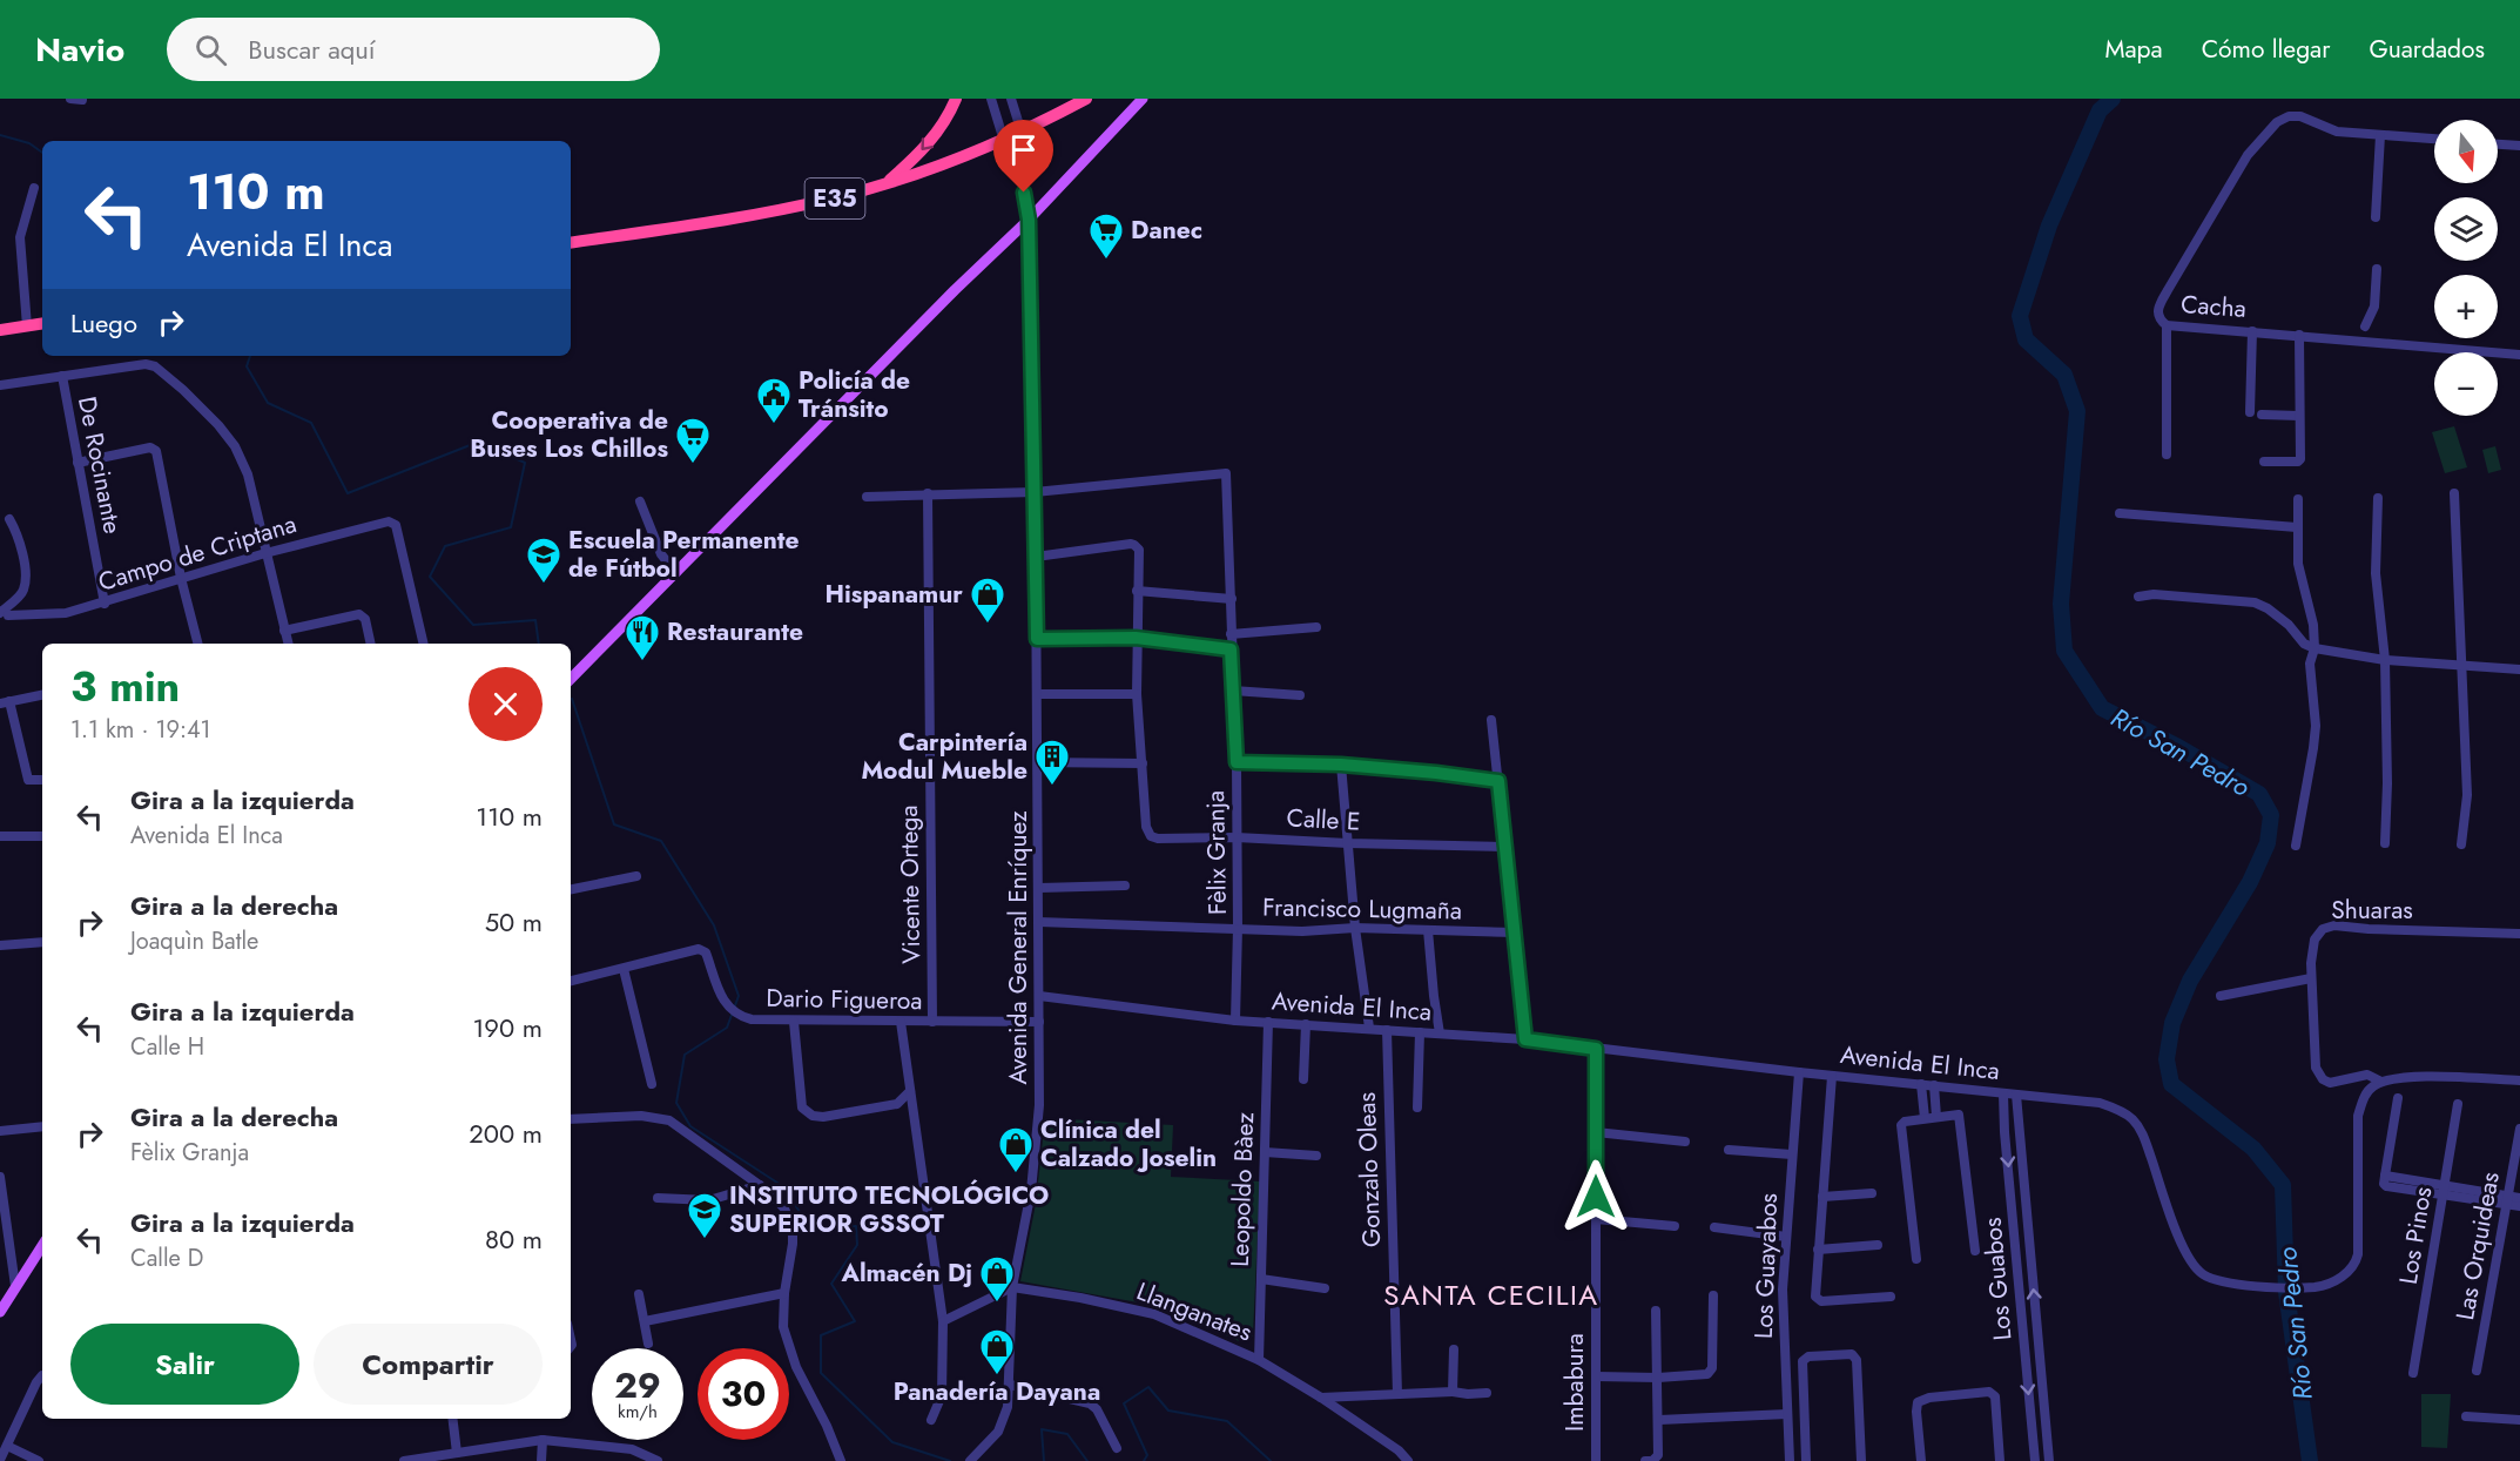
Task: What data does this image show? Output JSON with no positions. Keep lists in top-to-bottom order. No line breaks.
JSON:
{"streets":{"highway":["E35"],"street":["Cacha","De Rocinante","Campo de Criptana","Calle E","Fèlix Granja","Vicente Ortega","Francisco Lugmaña","Shuaras","Avenida General Enríquez","Dario Figueroa","Avenida El Inca","Gonzalo Oleas","Leopoldo Bàez","Los Pinos","Las Orquideas","Los Guayabos","Los Guabos","Llanganates","Imbabura"]},"crossings":[["E35","Avenida General Enríquez"],["De Rocinante","Campo de Criptana"],["Calle E","Fèlix Granja"],["Fèlix Granja","Francisco Lugmaña"],["Fèlix Granja","Avenida General Enríquez"],["Fèlix Granja","Avenida El Inca"],["Vicente Ortega","Dario Figueroa"],["Francisco Lugmaña","Avenida General Enríquez"],["Shuaras","Avenida El Inca"],["Avenida General Enríquez","Dario Figueroa"],["Avenida General Enríquez","Avenida El Inca"],["Avenida General Enríquez","Llanganates"],["Avenida El Inca","Gonzalo Oleas"],["Avenida El Inca","Leopoldo Bàez"],["Avenida El Inca","Los Guayabos"],["Avenida El Inca","Los Guabos"],["Avenida El Inca","Imbabura"],["Leopoldo Bàez","Llanganates"]],"districts":["SANTA CECILIA"],"water":["Río San Pedro"],"places":{"supermarket":["Danec","Cooperativa de Buses Los Chillos"],"public building":["Policía de Tránsito"],"school or university":["Escuela Permanente de Fútbol","INSTITUTO TECNOLÓGICO SUPERIOR GSSOT"],"shop":["Hispanamur","Clínica del Calzado Joselin","Almacén Dj","Panadería Dayana"],"restaurant":["Restaurante"],"building":["Carpintería Modul Mueble"]},"north":"bottom","page":{"header":"Navio","search":"Buscar aquí","nav":["Mapa","Cómo llegar","Guardados"],"map_buttons":["+","−"],"turn":["110 m","Avenida El Inca"],"then":"Luego","heading":["3 min","1.1 km · 19:41"],"list":[{"name":"Gira a la izquierda","note":"Avenida El Inca","value":"110 m"},{"name":"Gira a la derecha","note":"Joaquìn Batle","value":"50 m"},{"name":"Gira a la izquierda","note":"Calle H","value":"190 m"},{"name":"Gira a la derecha","note":"Fèlix Granja","value":"200 m"},{"name":"Gira a la izquierda","note":"Calle D","value":"80 m"}],"buttons":["Salir","Compartir"],"speed":"29 km/h","limit":"30"}}
